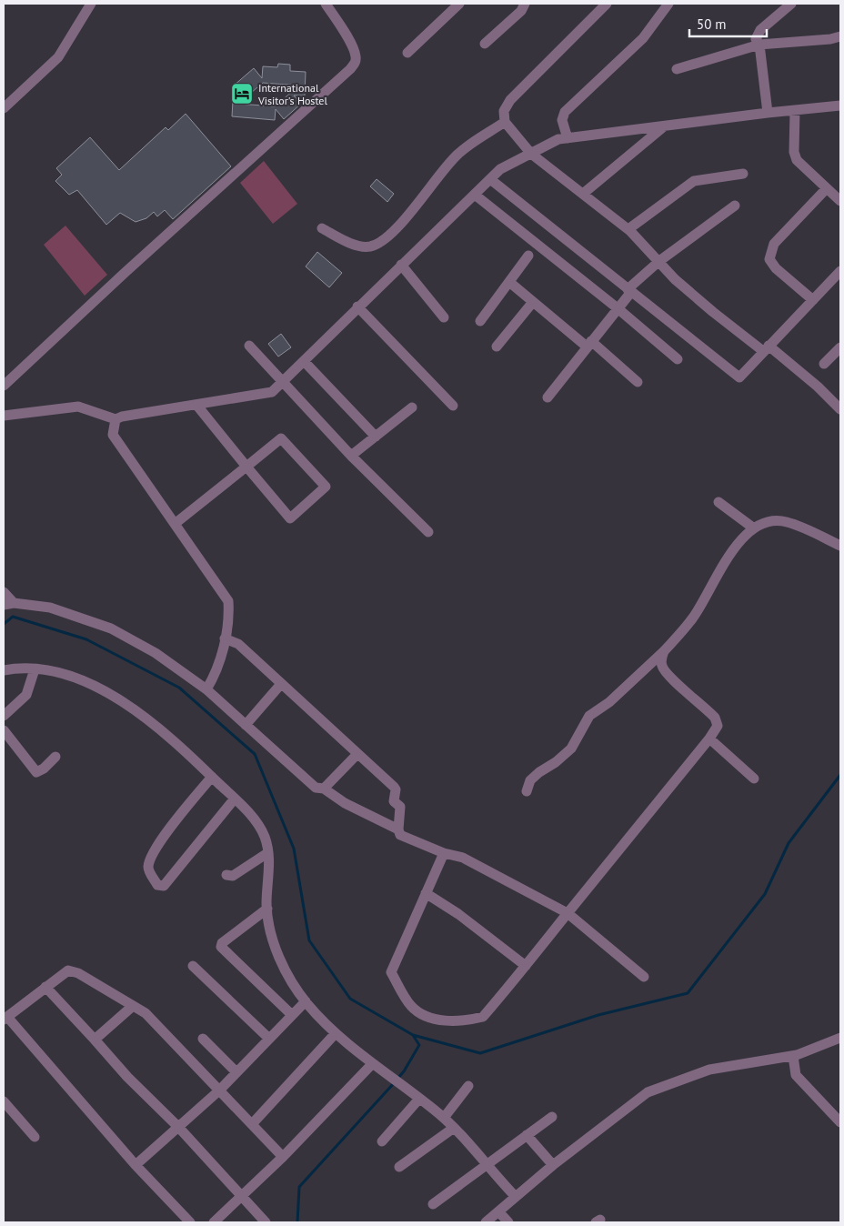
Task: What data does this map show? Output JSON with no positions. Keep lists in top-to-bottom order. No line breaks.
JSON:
{"places":{"hotel":["International Visitor's Hostel"]},"scale_bar":"50 m"}
